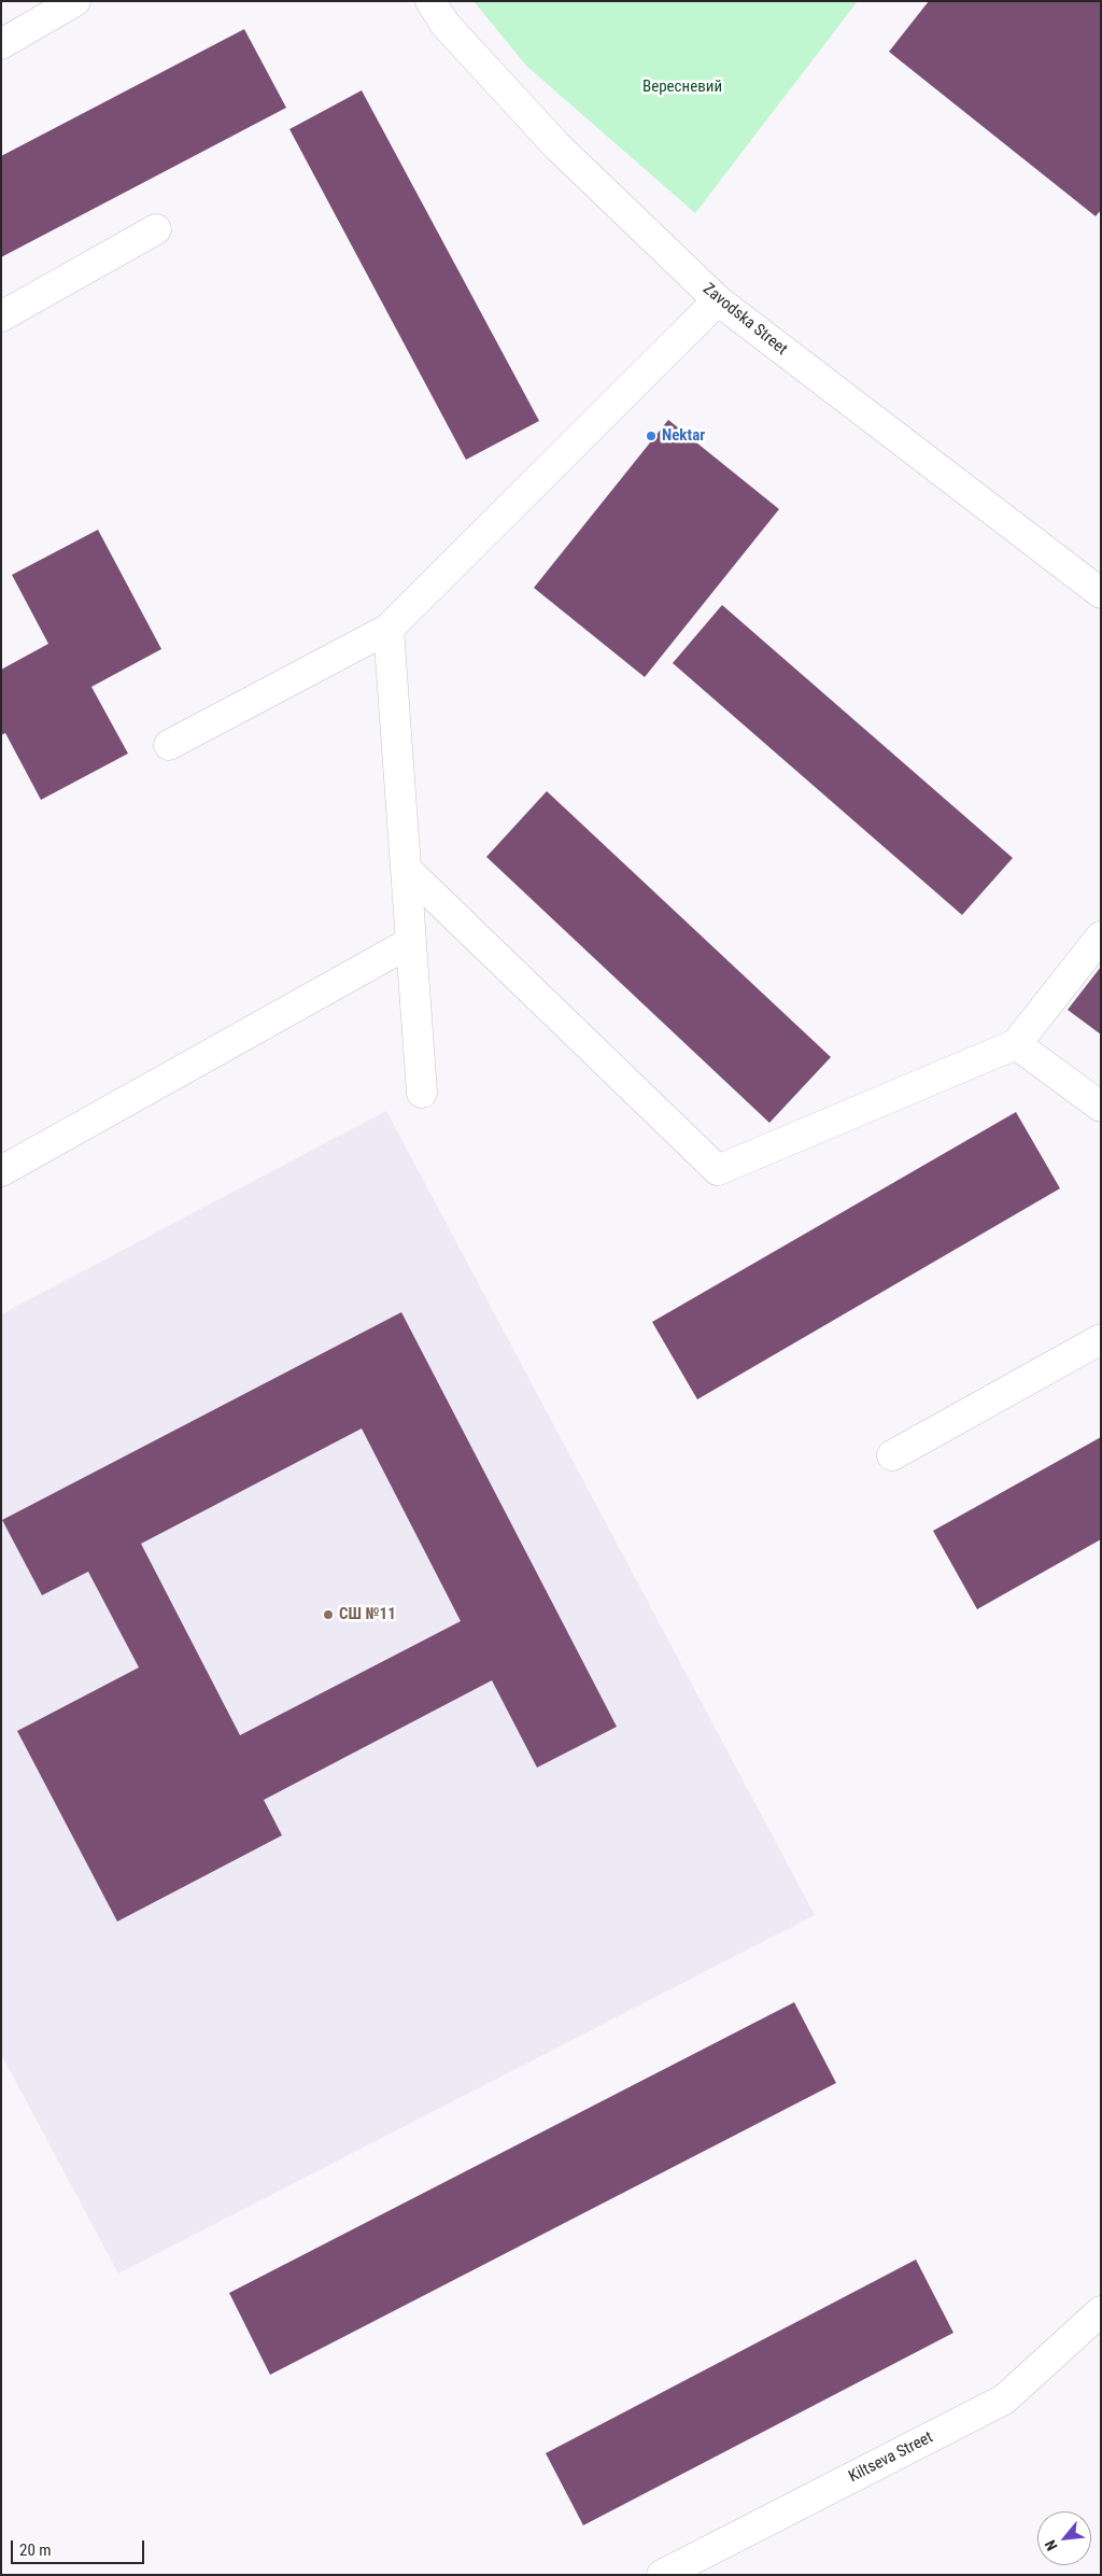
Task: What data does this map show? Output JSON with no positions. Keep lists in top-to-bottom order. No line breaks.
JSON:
{"streets":{"street":["Zavodska Street","Kiltseva Street"]},"parks":["Вересневий"],"places":["Nektar","СШ №11"],"scale_bar":"20 m","north":"bottom left"}
